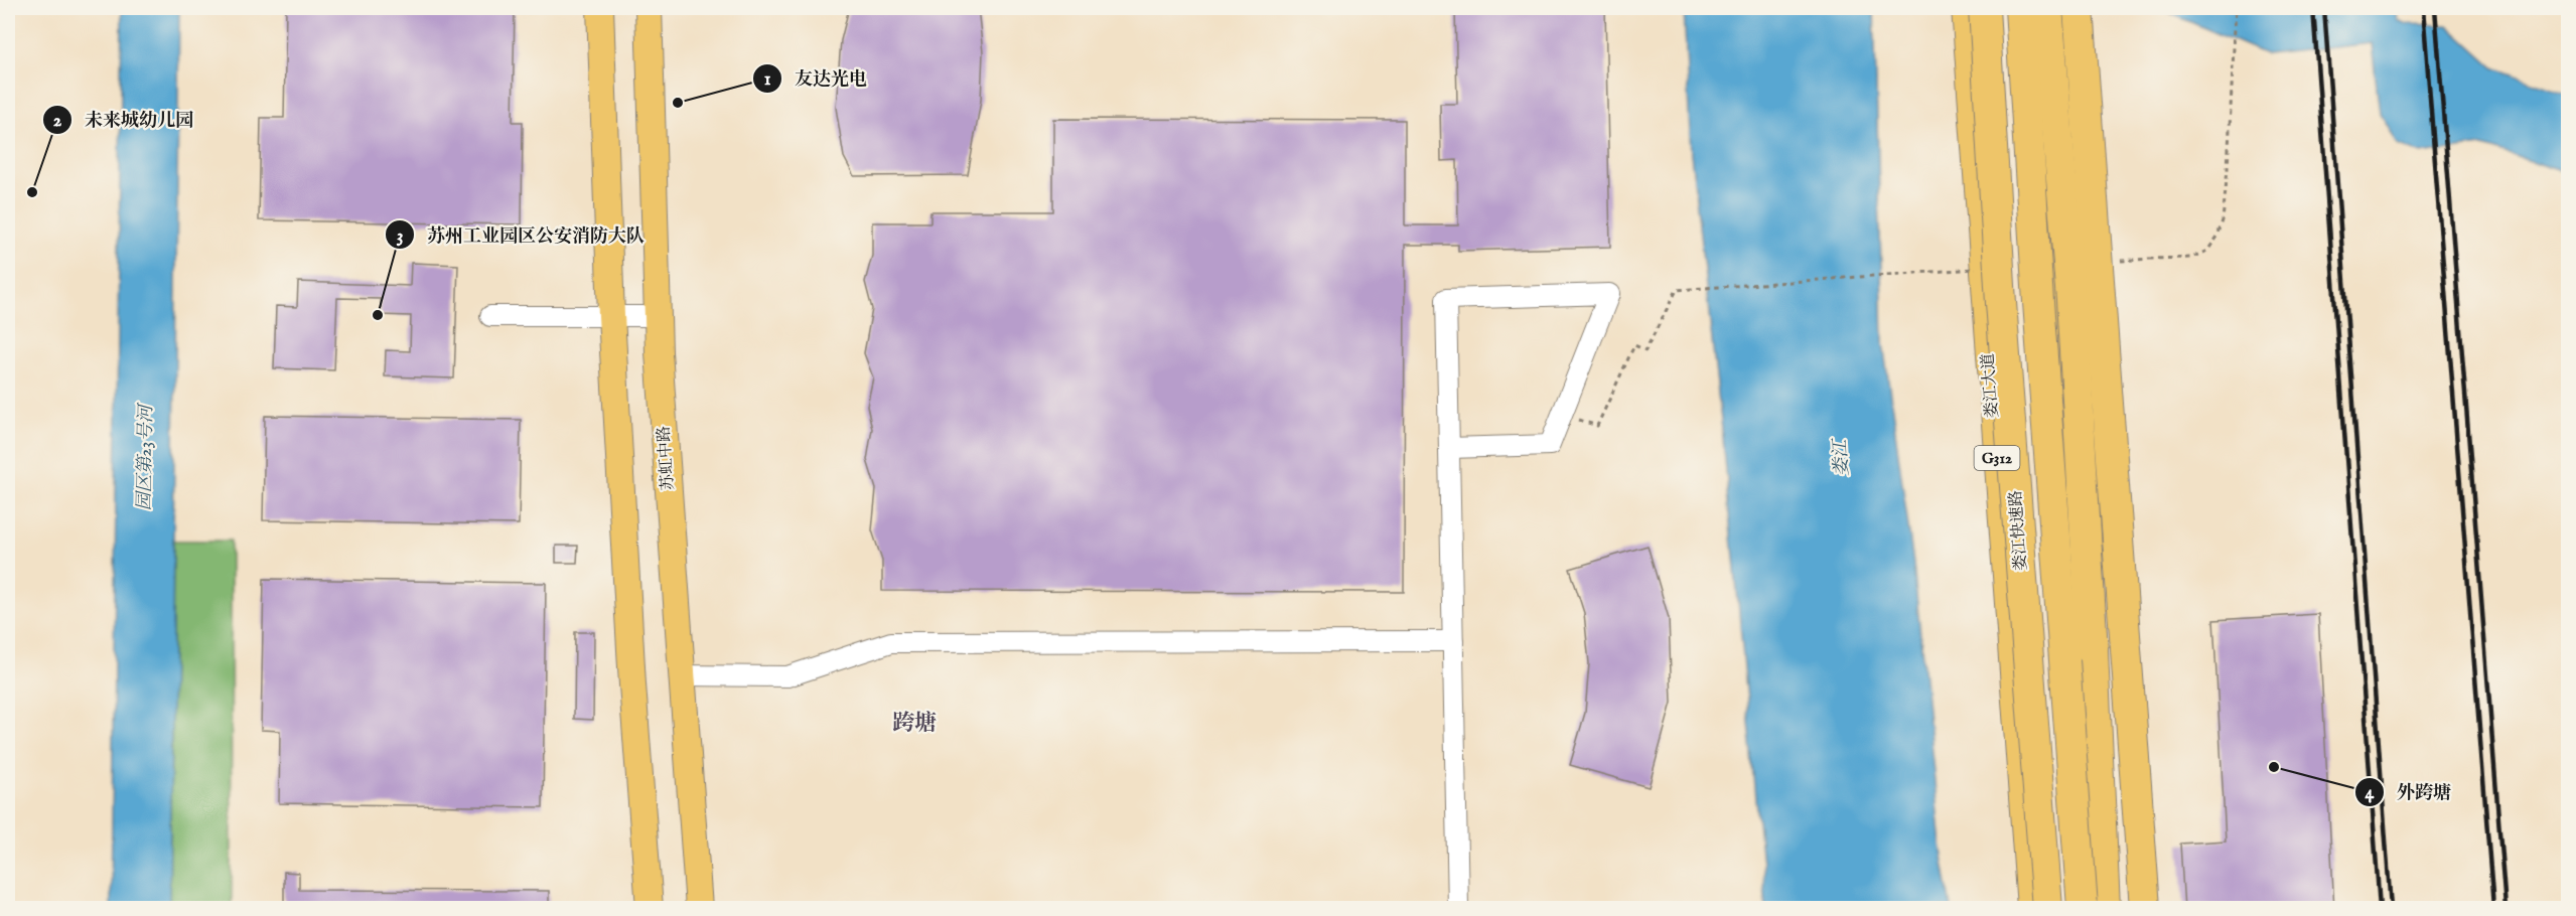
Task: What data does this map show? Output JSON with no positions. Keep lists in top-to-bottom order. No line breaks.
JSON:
{"streets":{"highway":["G312","娄江快速路"],"main road":["娄江大道","苏虹中路"]},"districts":["跨塘"],"water":["园区第23号河","娄江"],"places":["友达光电","未来城幼儿园","苏州工业园区公安消防大队","外跨塘"]}
